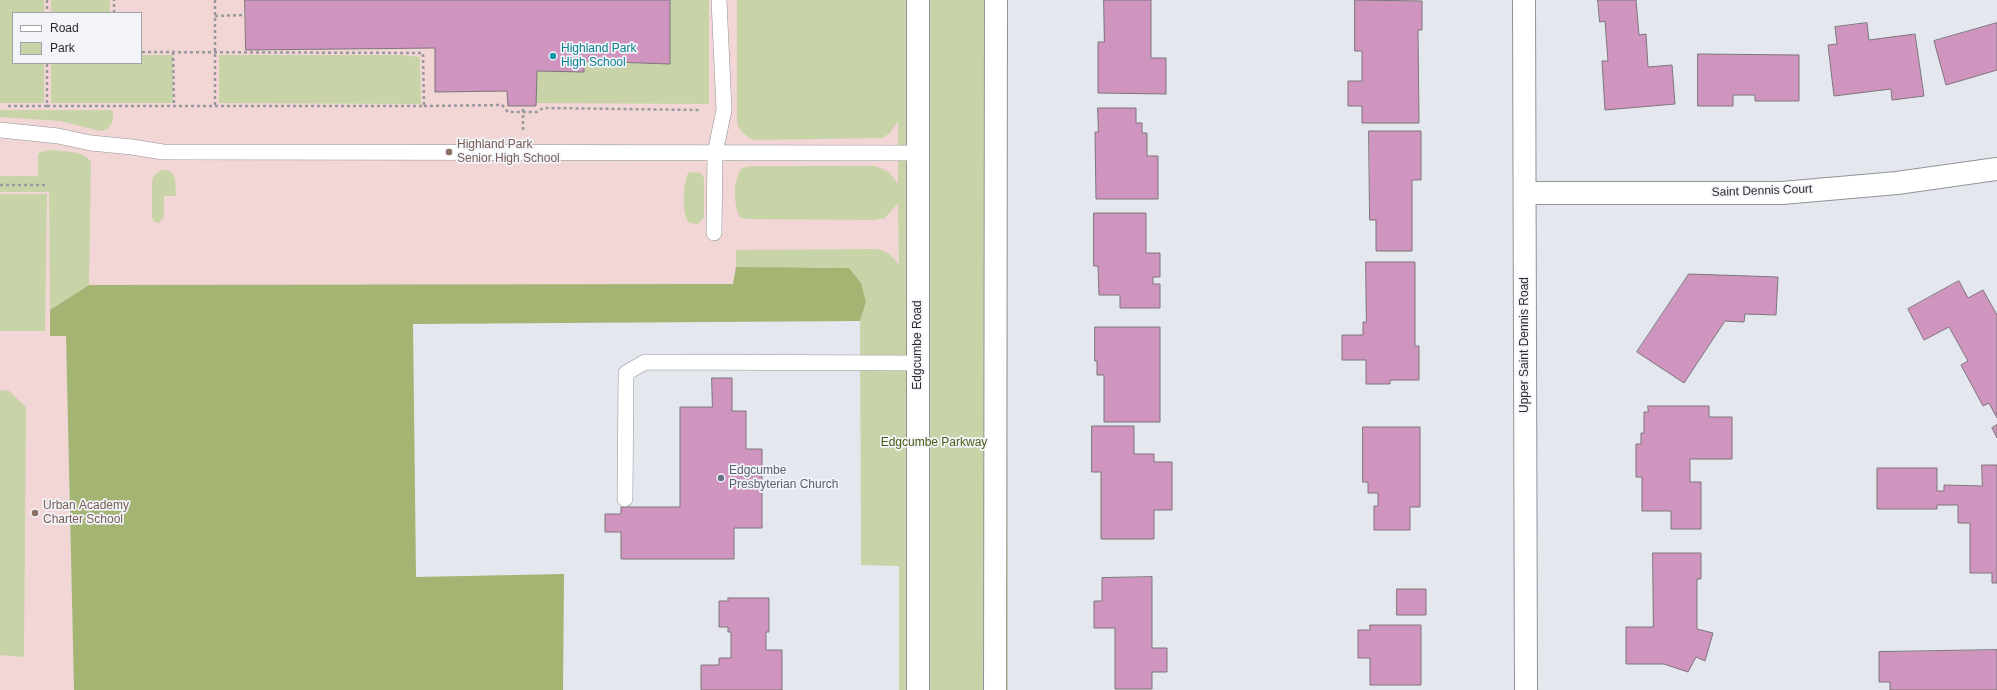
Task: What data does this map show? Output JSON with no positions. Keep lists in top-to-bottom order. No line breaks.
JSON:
{"streets":{"street":["Saint Dennis Court","Edgcumbe Road","Upper Saint Dennis Road"]},"crossings":[["Saint Dennis Court","Upper Saint Dennis Road"]],"parks":["Edgcumbe Parkway"],"places":["Highland Park High School","Highland Park Senior High School","Edgcumbe Presbyterian Church","Urban Academy Charter School"],"legend":["Road","Park"]}
